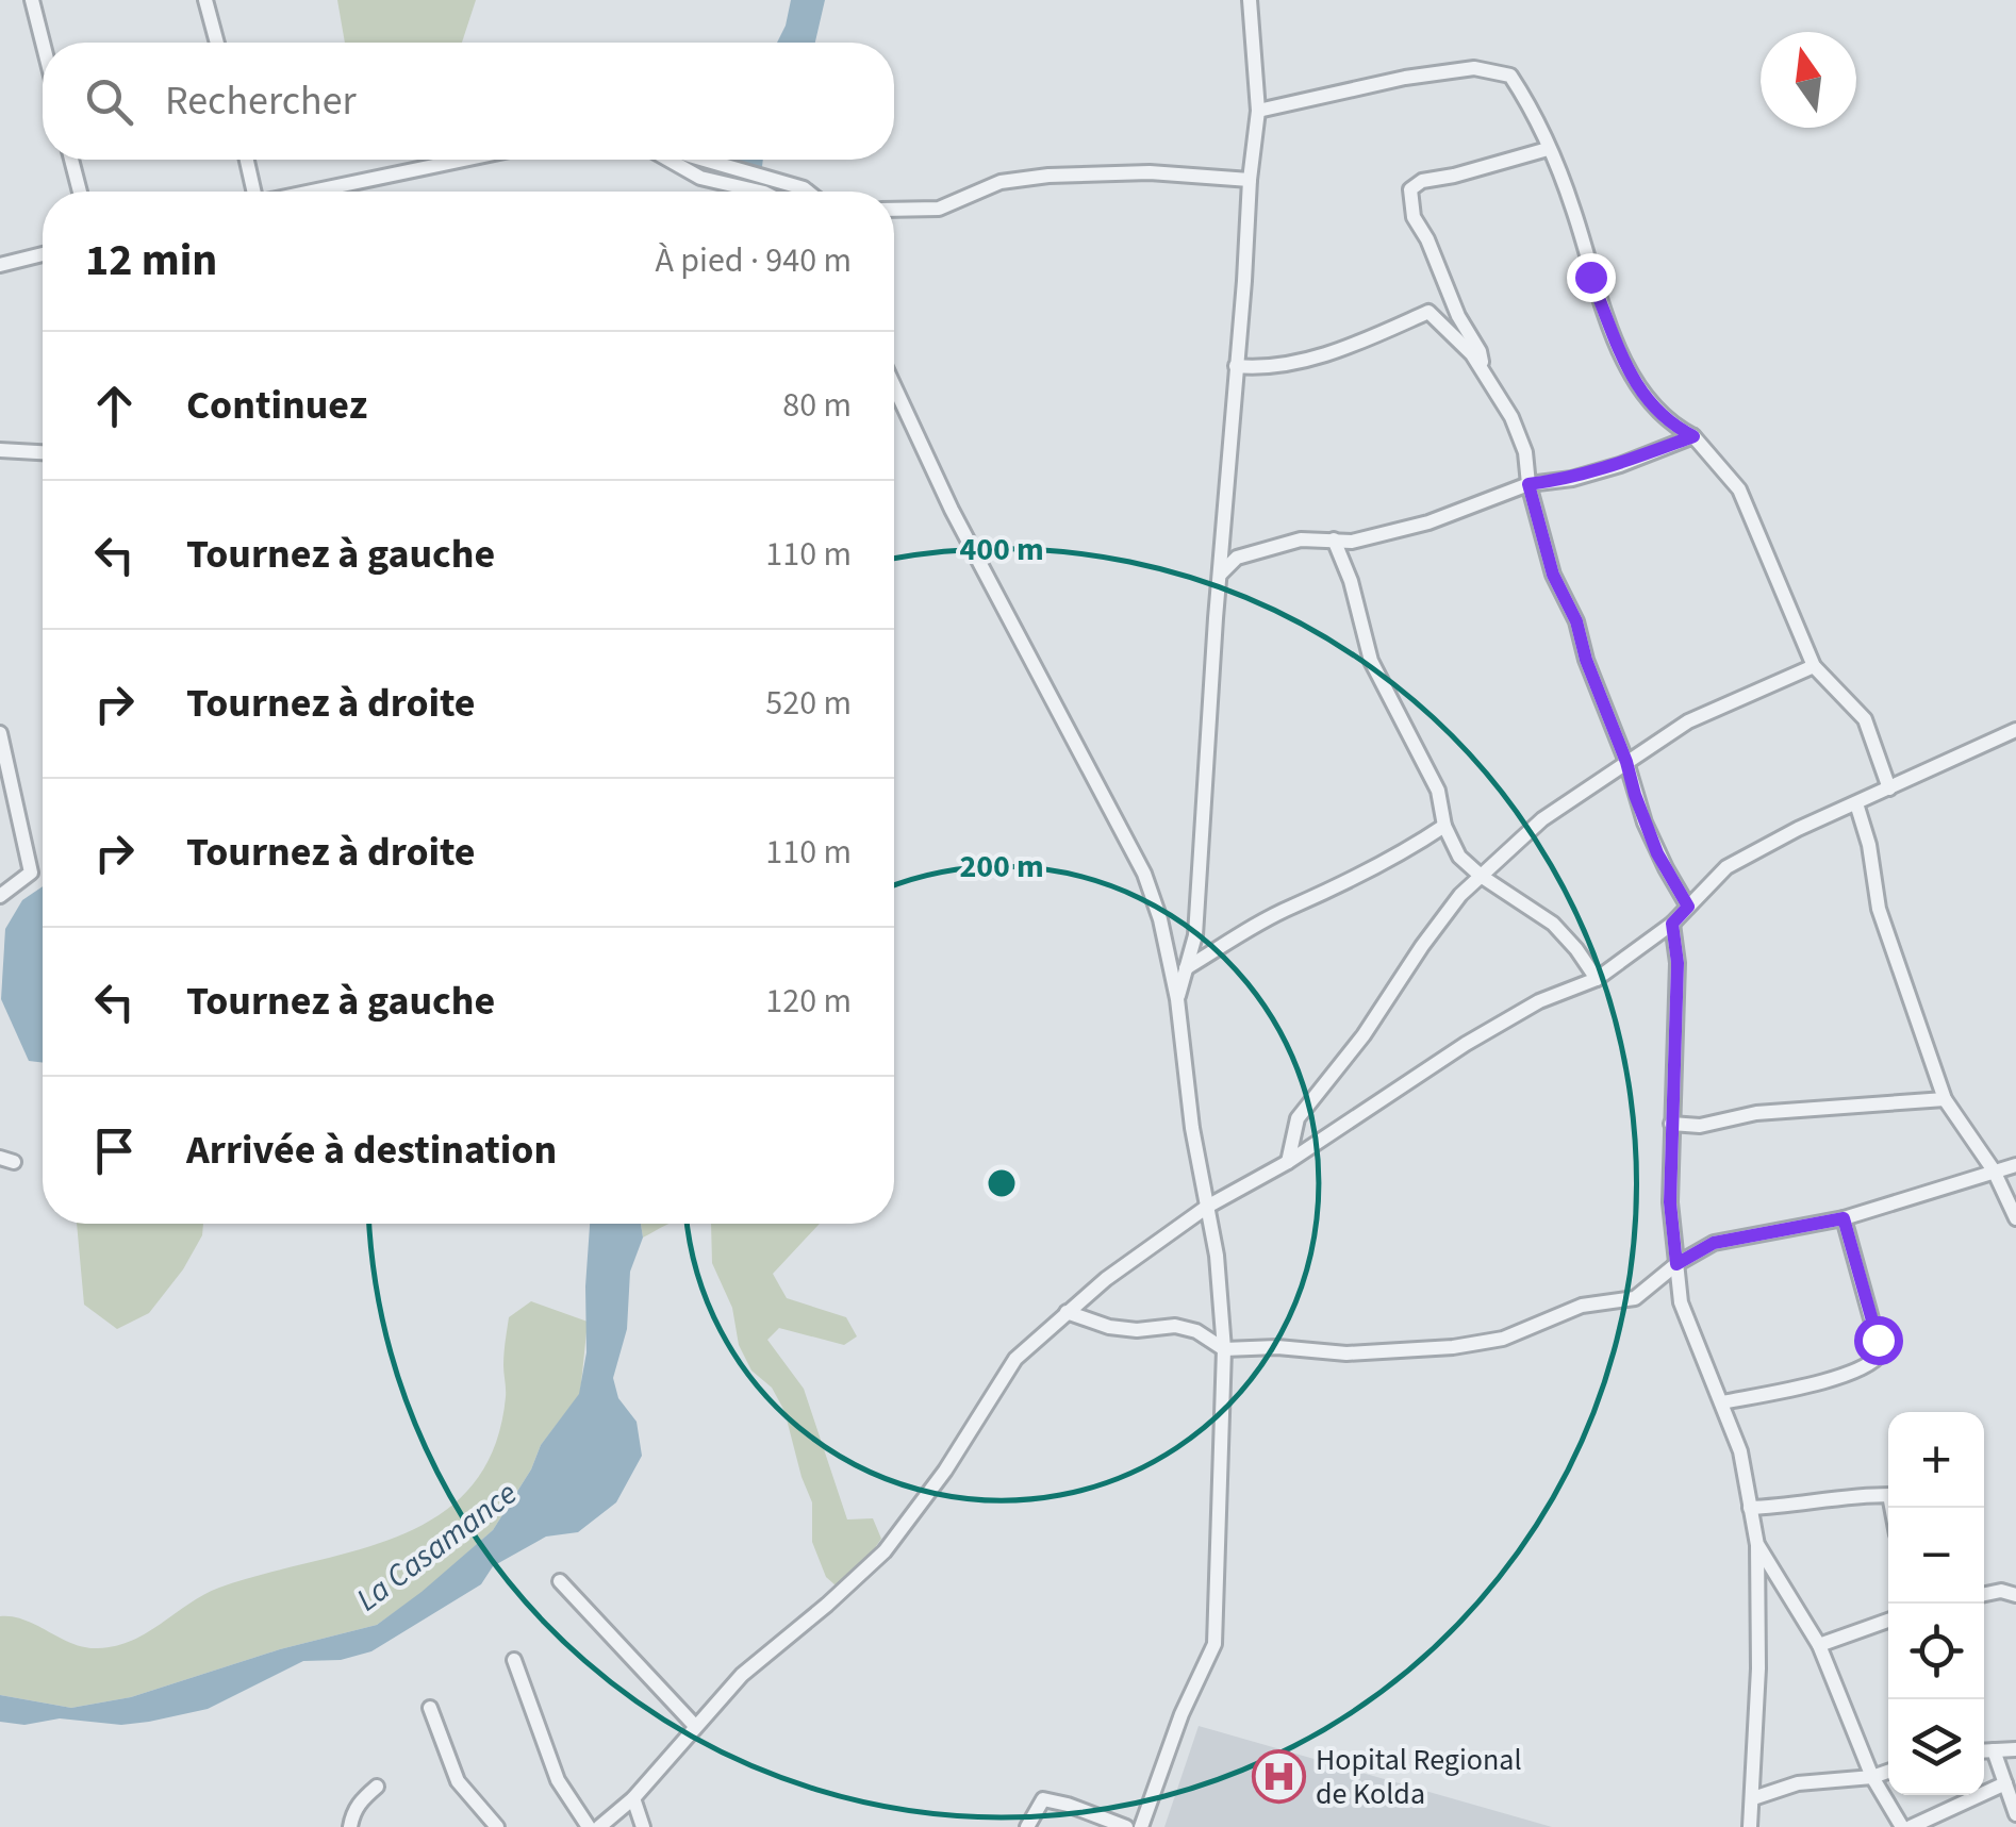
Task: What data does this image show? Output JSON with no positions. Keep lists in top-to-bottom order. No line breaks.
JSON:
{"water":["La Casamance"],"places":{"hospital":["Hopital Regional de Kolda"]},"north":"top","page":{"search":"Rechercher","heading":["12 min","À pied · 940 m"],"list":[["Continuez","80 m"],["Tournez à gauche","110 m"],["Tournez à droite","520 m"],["Tournez à droite","110 m"],["Tournez à gauche","120 m"],"Arrivée à destination"],"map_buttons":["+","−"]},"rings":["400 m","200 m"]}
